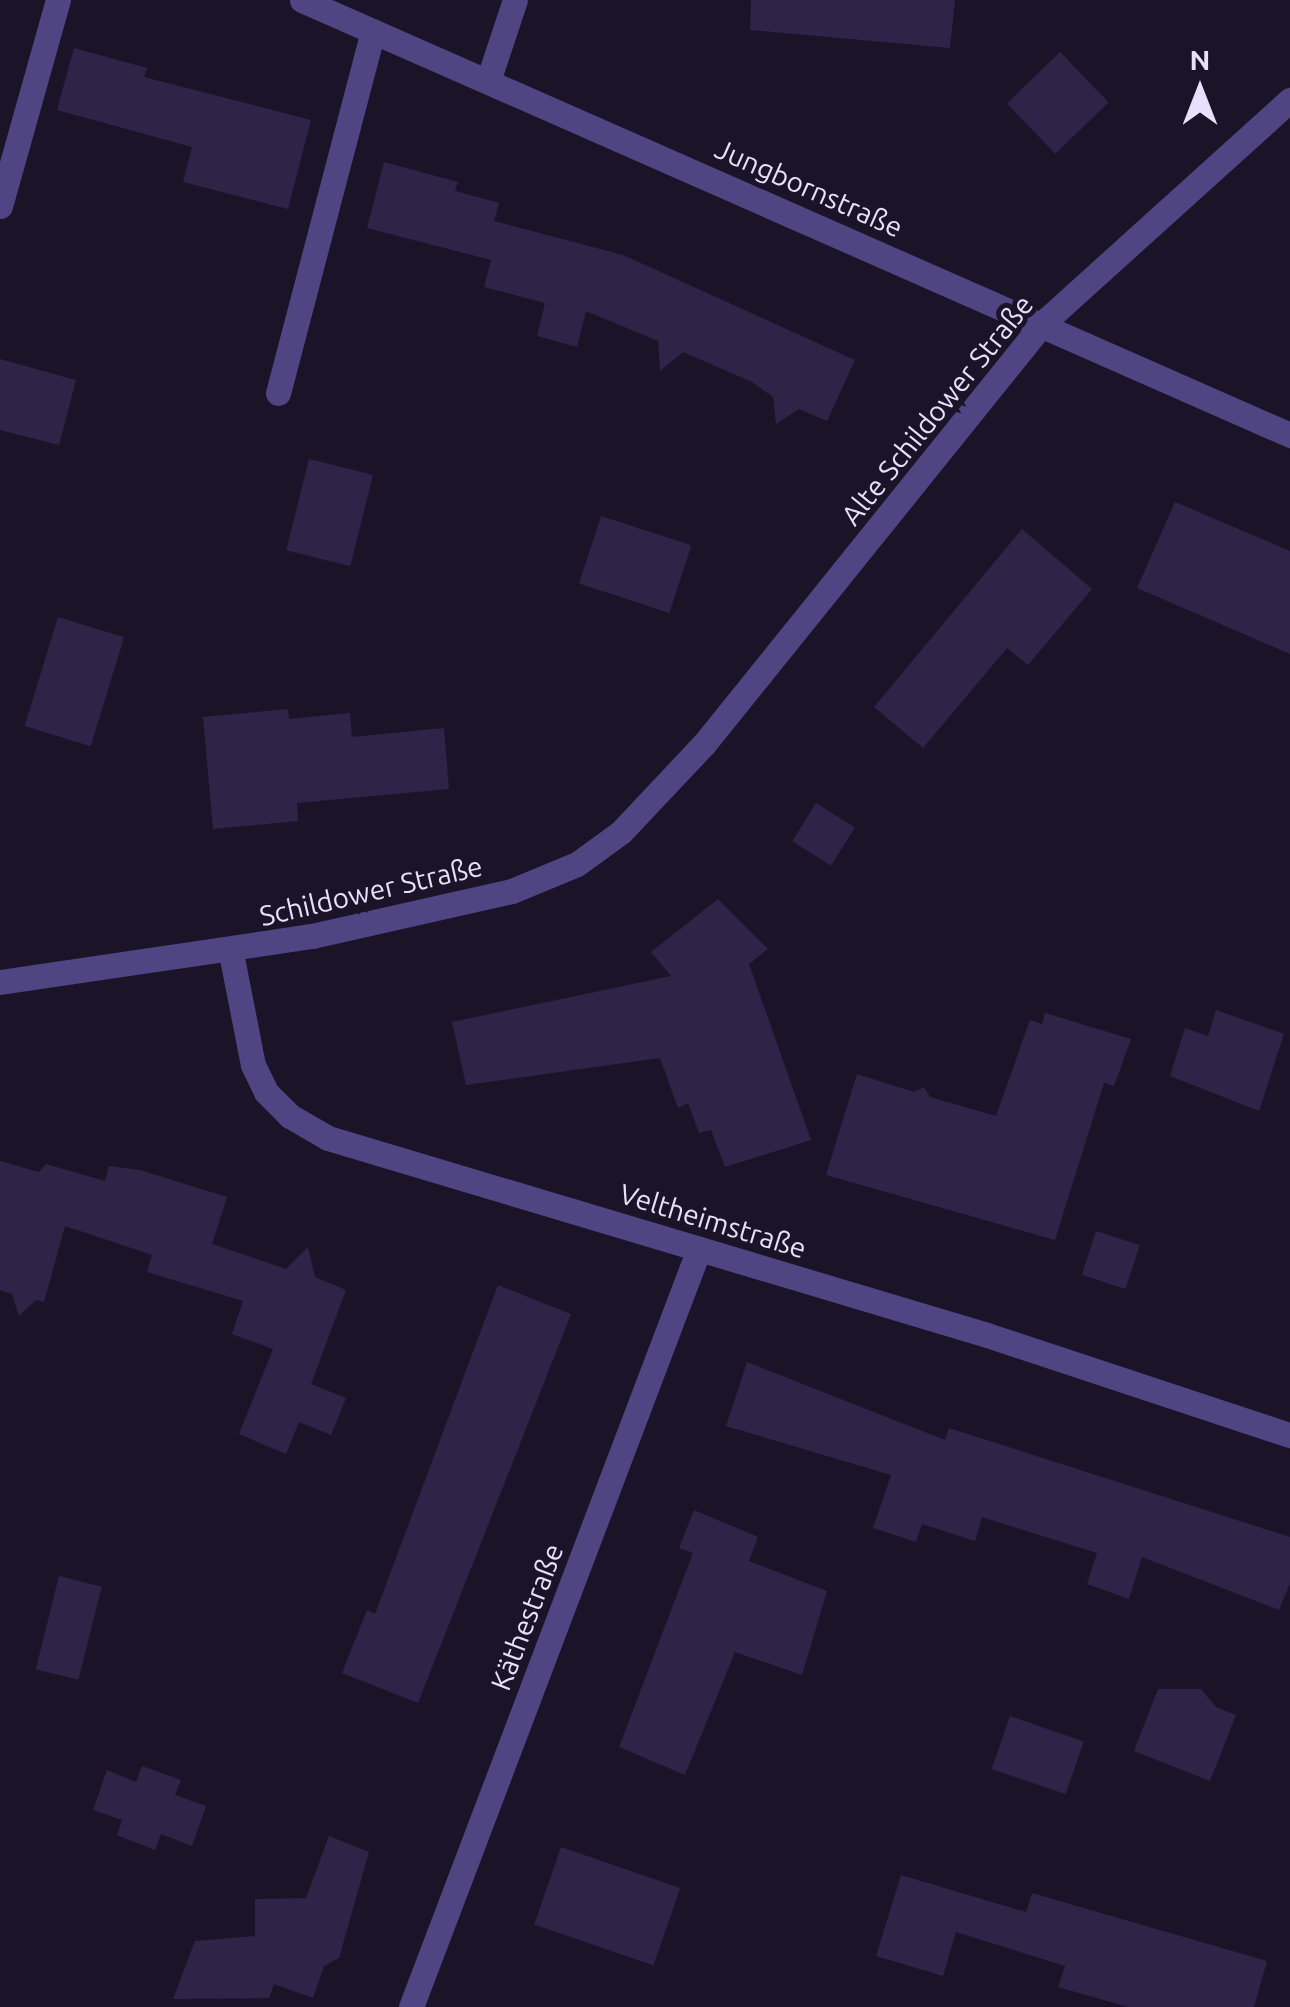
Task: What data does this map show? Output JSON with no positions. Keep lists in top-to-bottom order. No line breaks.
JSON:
{"streets":{"street":["Jungbornstraße","Alte Schildower Straße","Schildower Straße","Veltheimstraße","Käthestraße"]},"crossings":[["Jungbornstraße","Alte Schildower Straße"],["Alte Schildower Straße","Schildower Straße"],["Schildower Straße","Veltheimstraße"],["Veltheimstraße","Käthestraße"]],"north":"top"}
